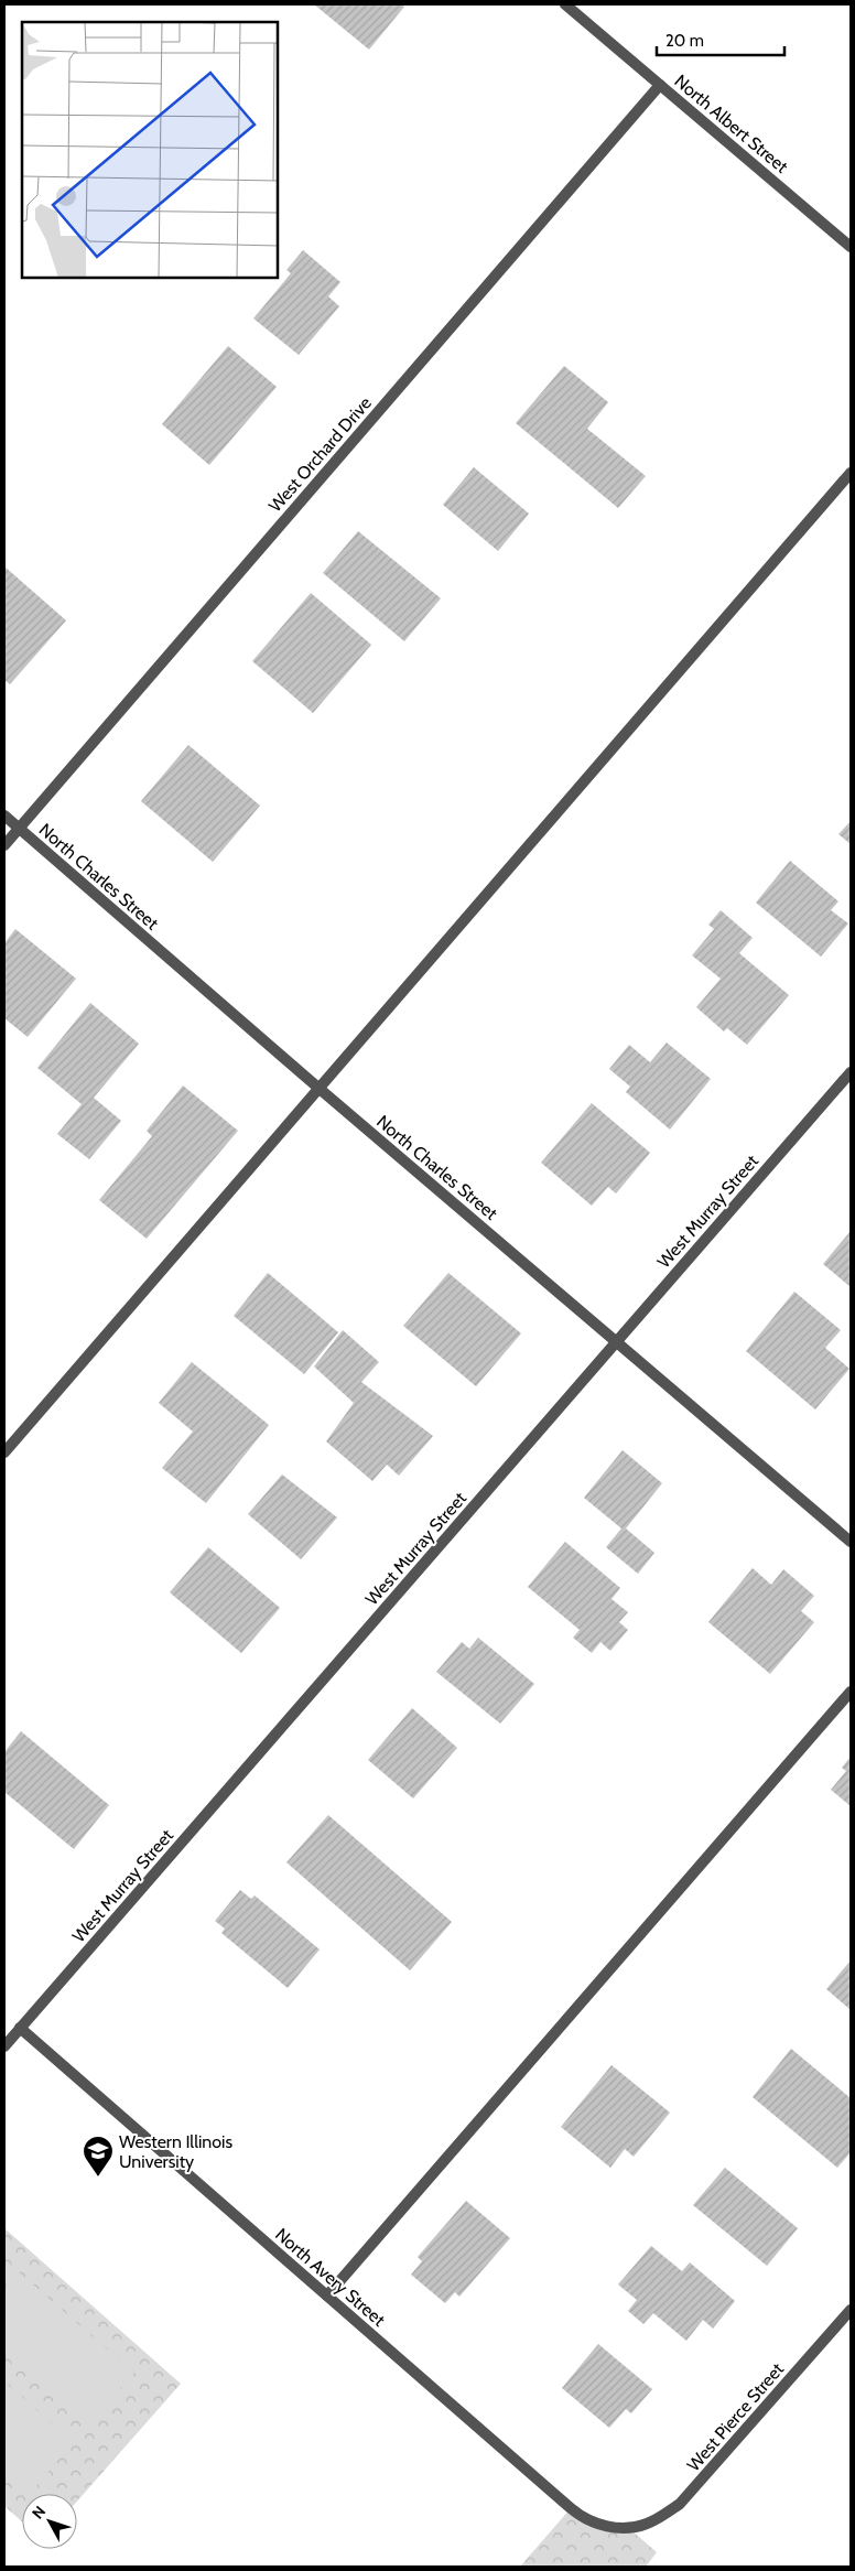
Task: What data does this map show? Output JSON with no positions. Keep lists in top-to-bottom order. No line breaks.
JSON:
{"streets":{"street":["North Albert Street","West Orchard Drive","North Charles Street","West Murray Street","North Avery Street","West Pierce Street"]},"crossings":[["North Albert Street","West Orchard Drive"],["West Orchard Drive","North Charles Street"],["North Charles Street","West Murray Street"],["West Murray Street","North Avery Street"],["North Avery Street","West Pierce Street"]],"places":{"school or university":["Western Illinois University"]},"scale_bar":"20 m","north":"top left"}
